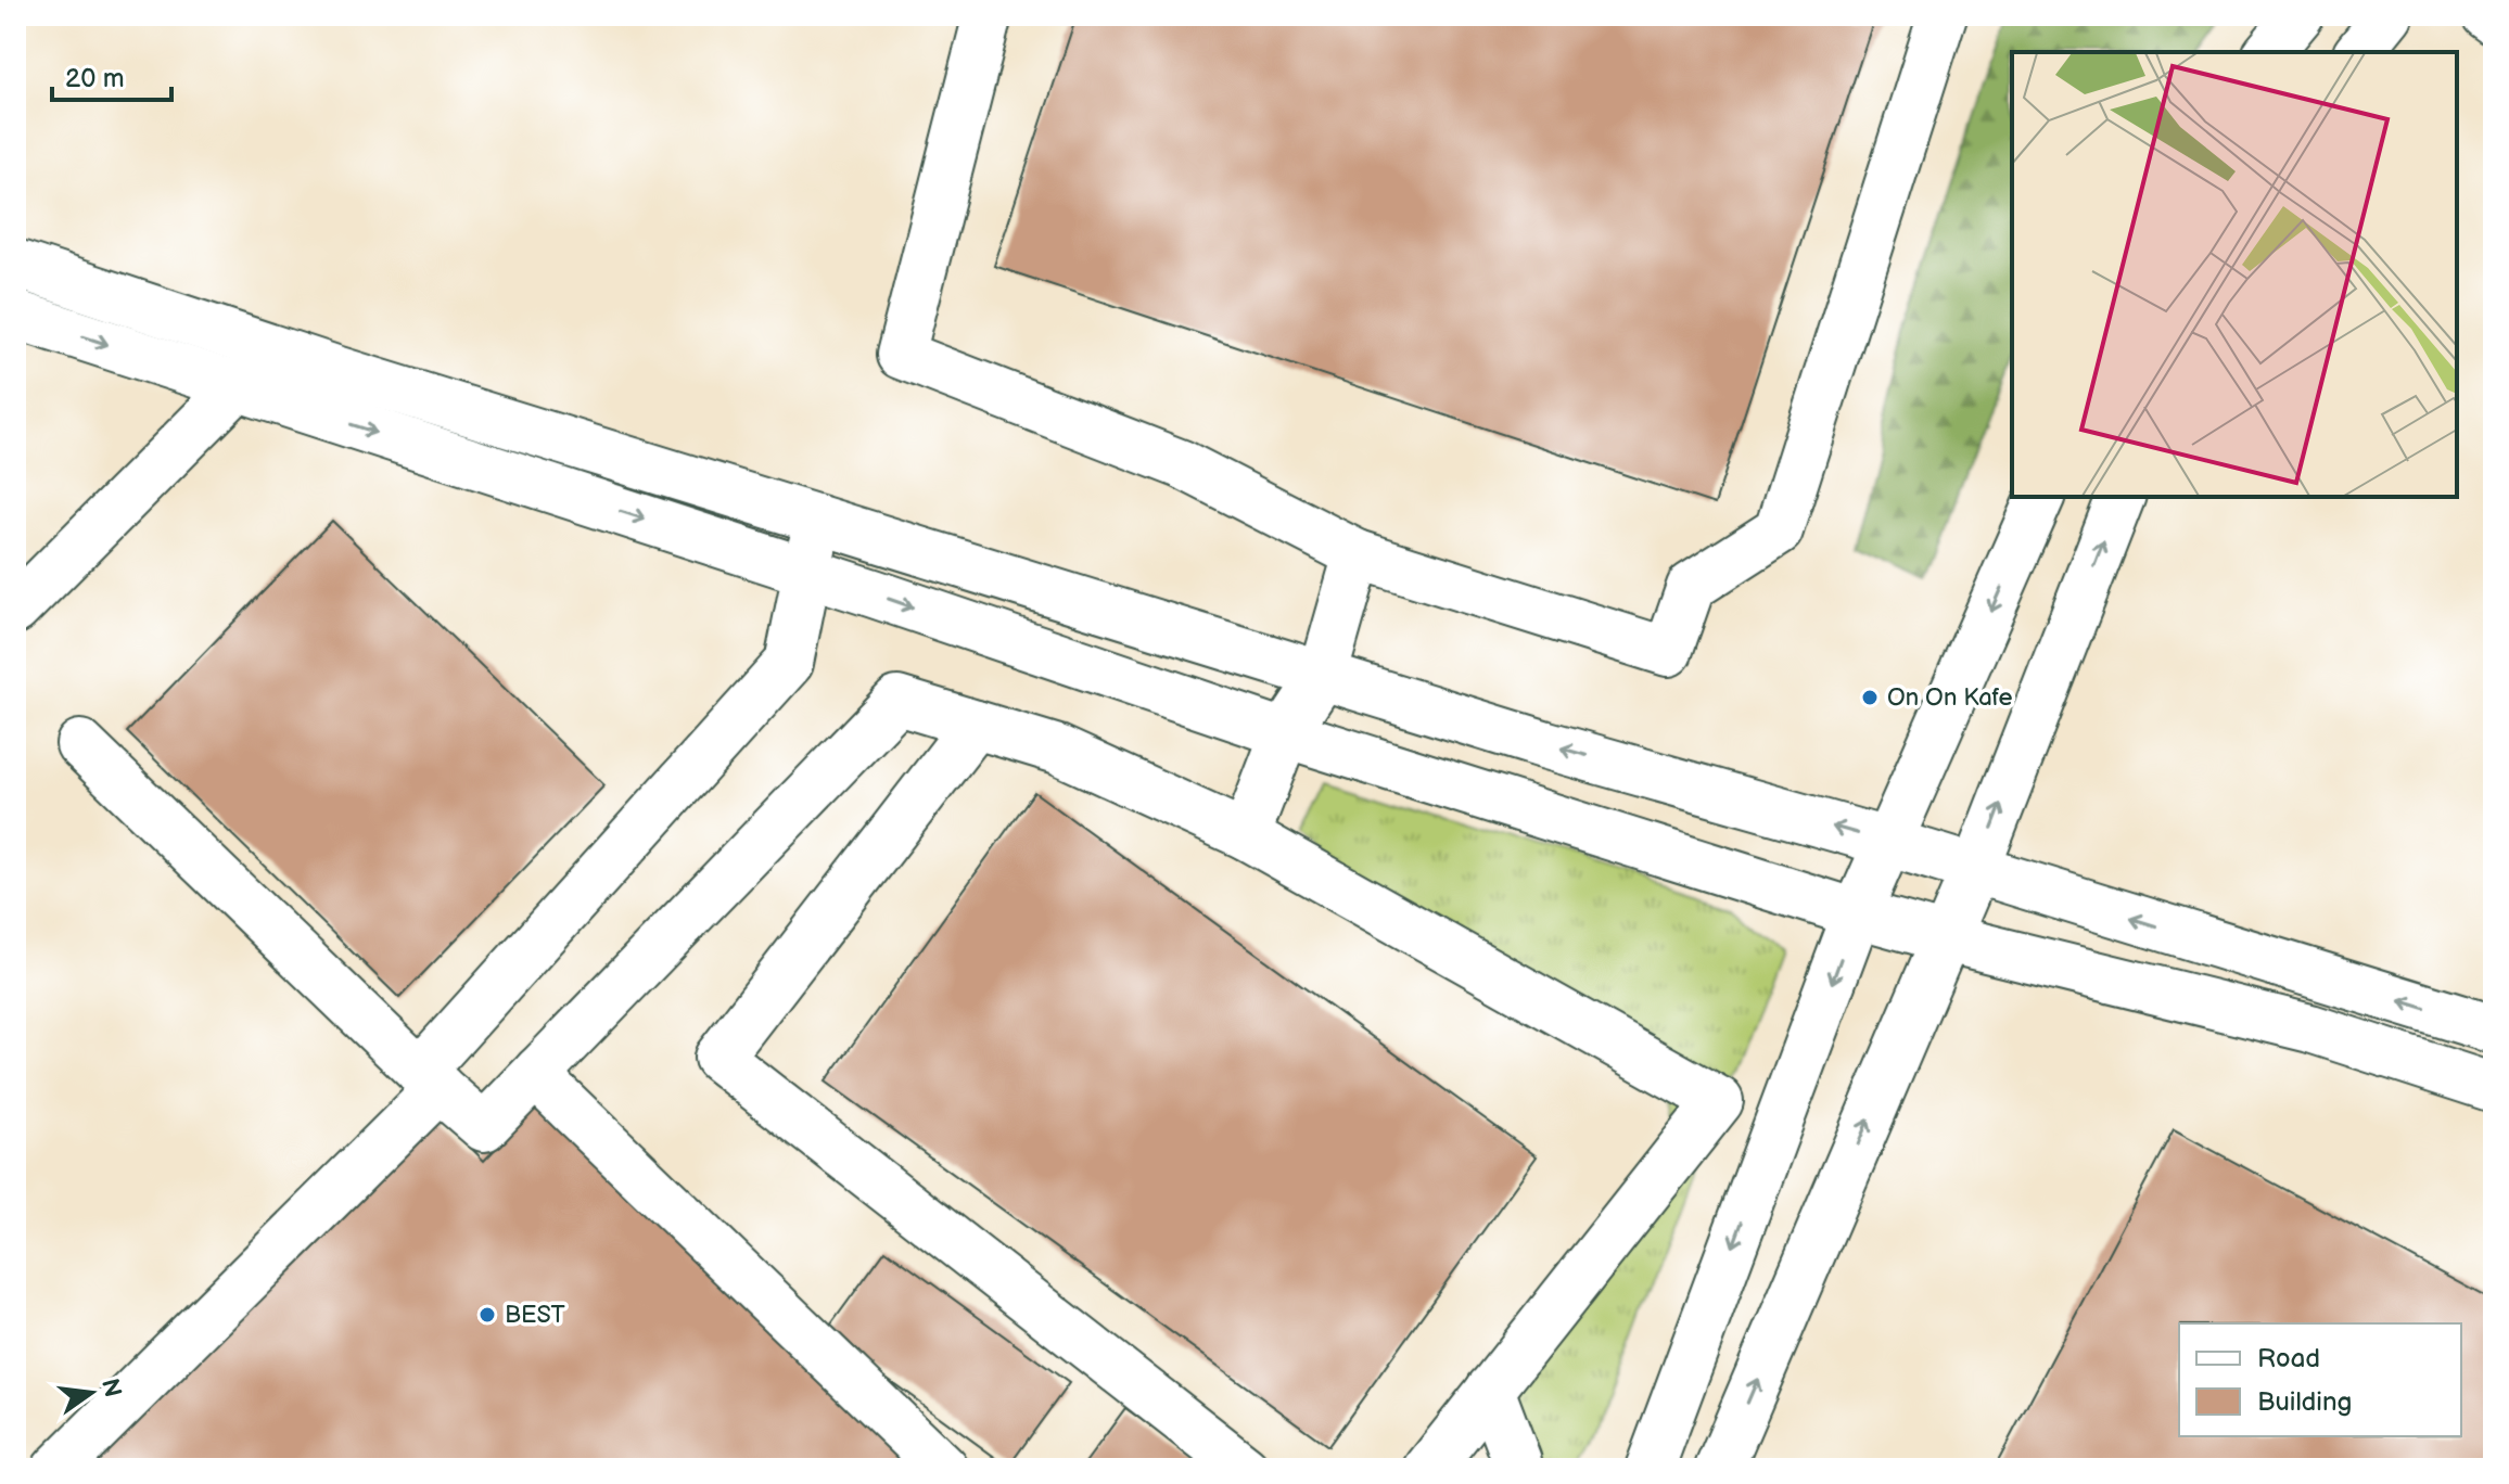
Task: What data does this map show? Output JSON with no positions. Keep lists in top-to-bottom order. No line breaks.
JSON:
{"places":["On On Kafe","BEST"],"legend":["Road","Building"],"scale_bar":"20 m","north":"right"}
